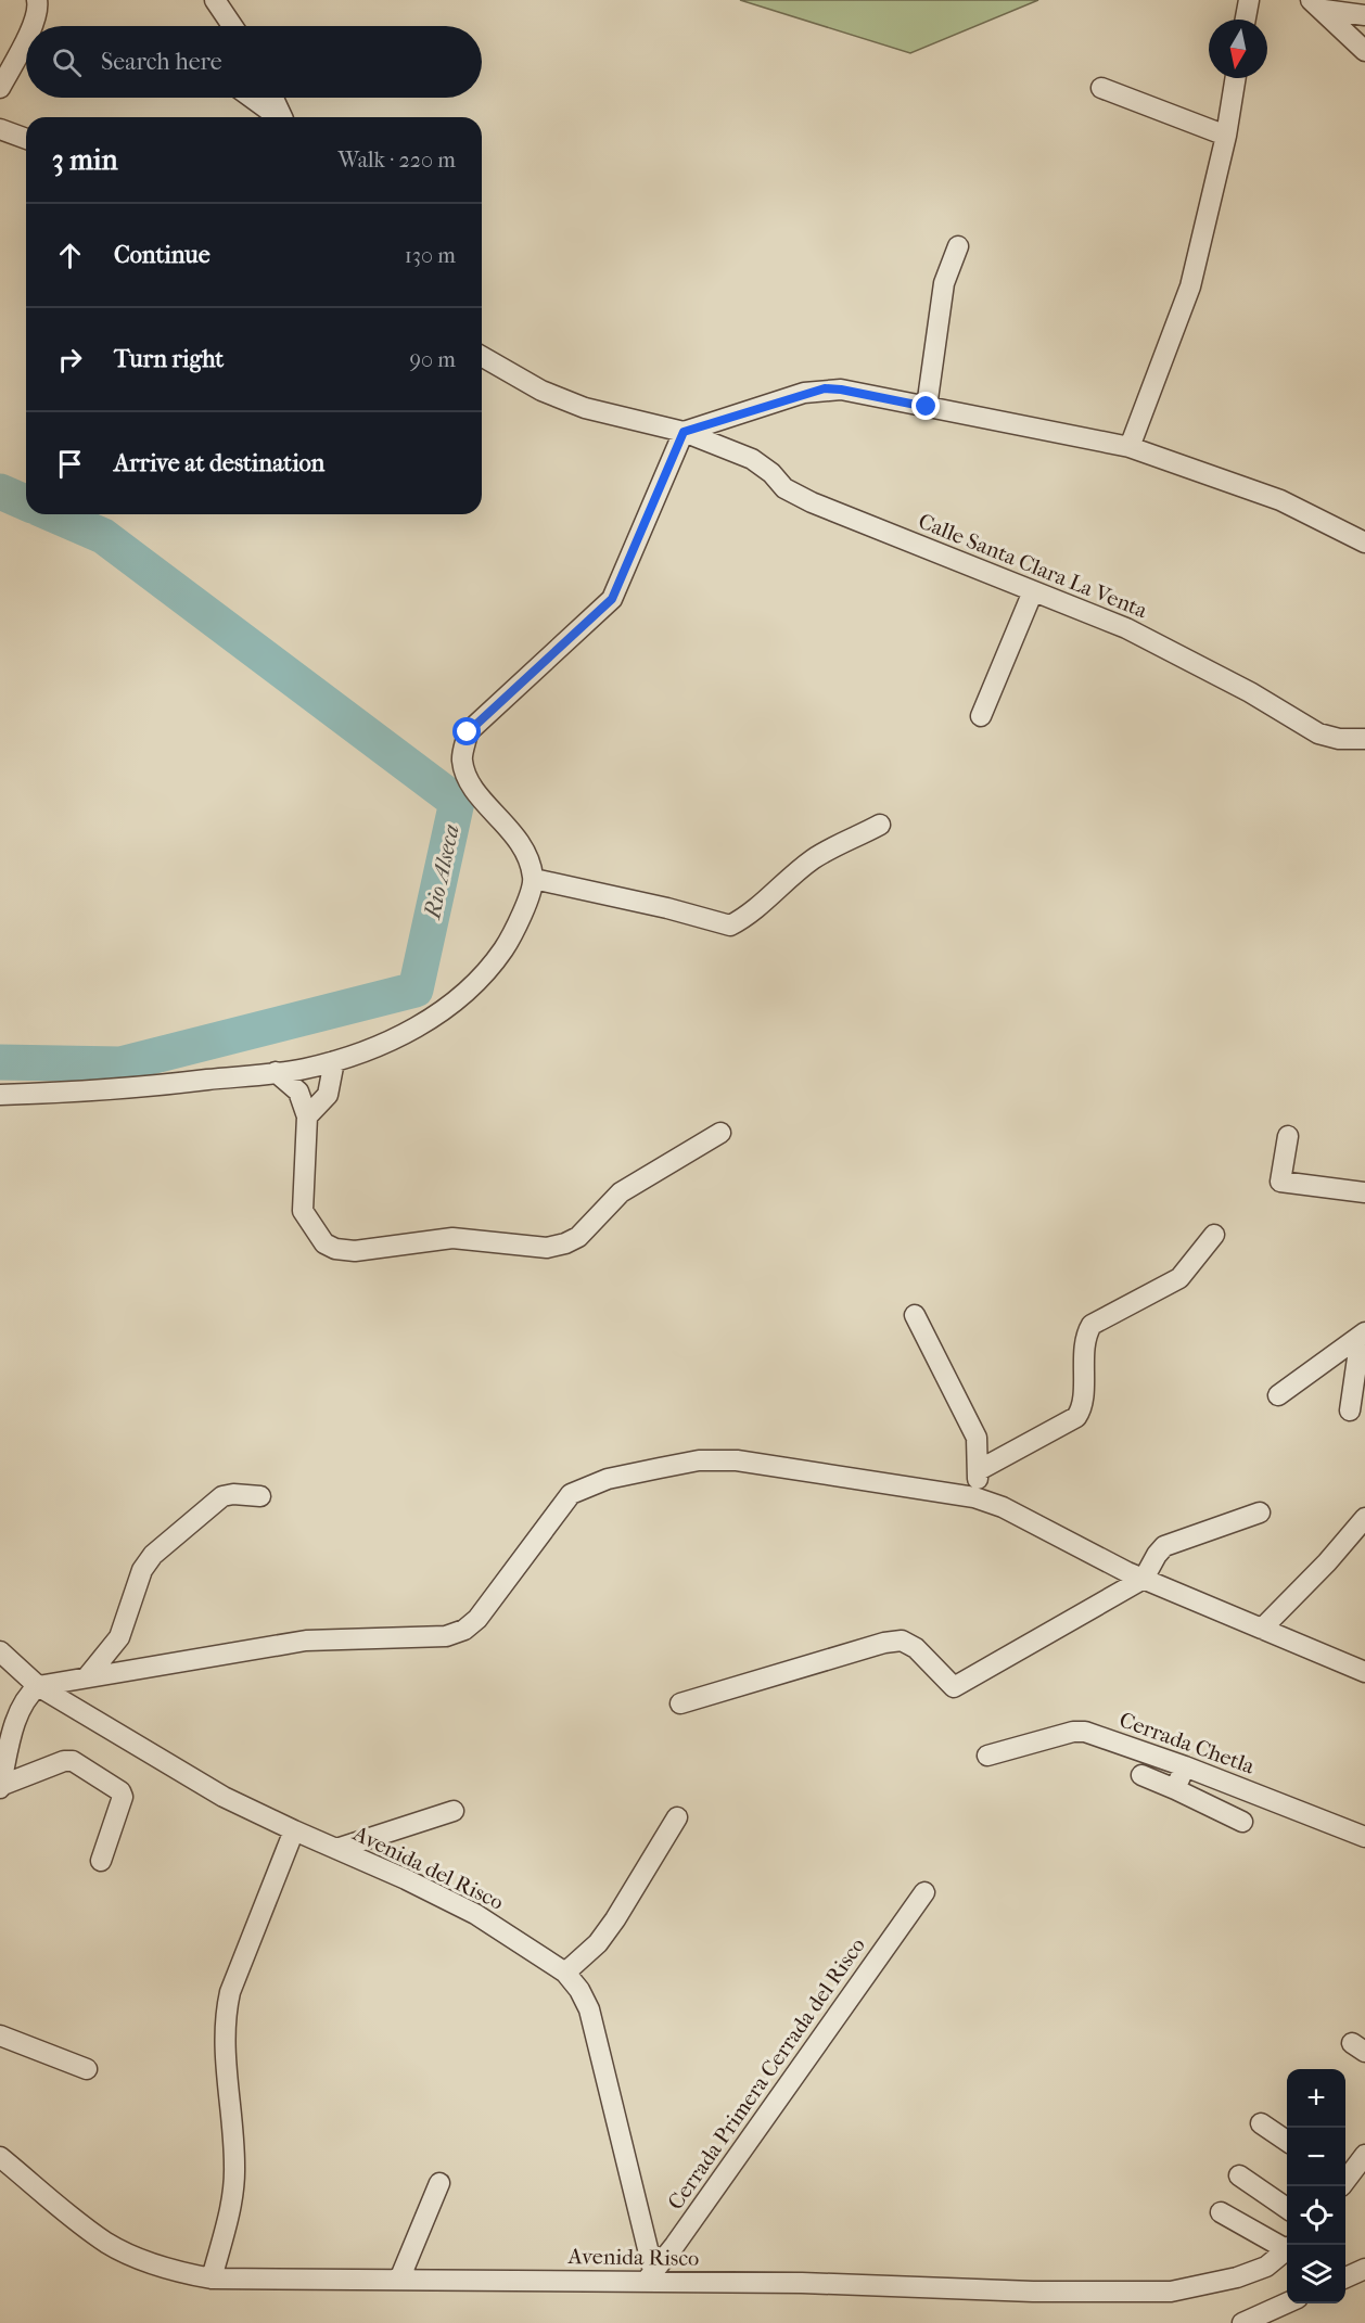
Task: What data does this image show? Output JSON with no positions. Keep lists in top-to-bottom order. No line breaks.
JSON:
{"streets":{"street":["Calle Santa Clara La Venta","Cerrada Chetla","Avenida del Risco","Cerrada Primera Cerrada del Risco","Avenida Risco"]},"crossings":[["Avenida del Risco","Cerrada Primera Cerrada del Risco"],["Avenida del Risco","Avenida Risco"],["Cerrada Primera Cerrada del Risco","Avenida Risco"]],"water":["Rio Alseca"],"north":"bottom","page":{"search":"Search here","heading":["3 min","Walk · 220 m"],"list":[["Continue","130 m"],["Turn right","90 m"],"Arrive at destination"],"map_buttons":["+","−"]}}
